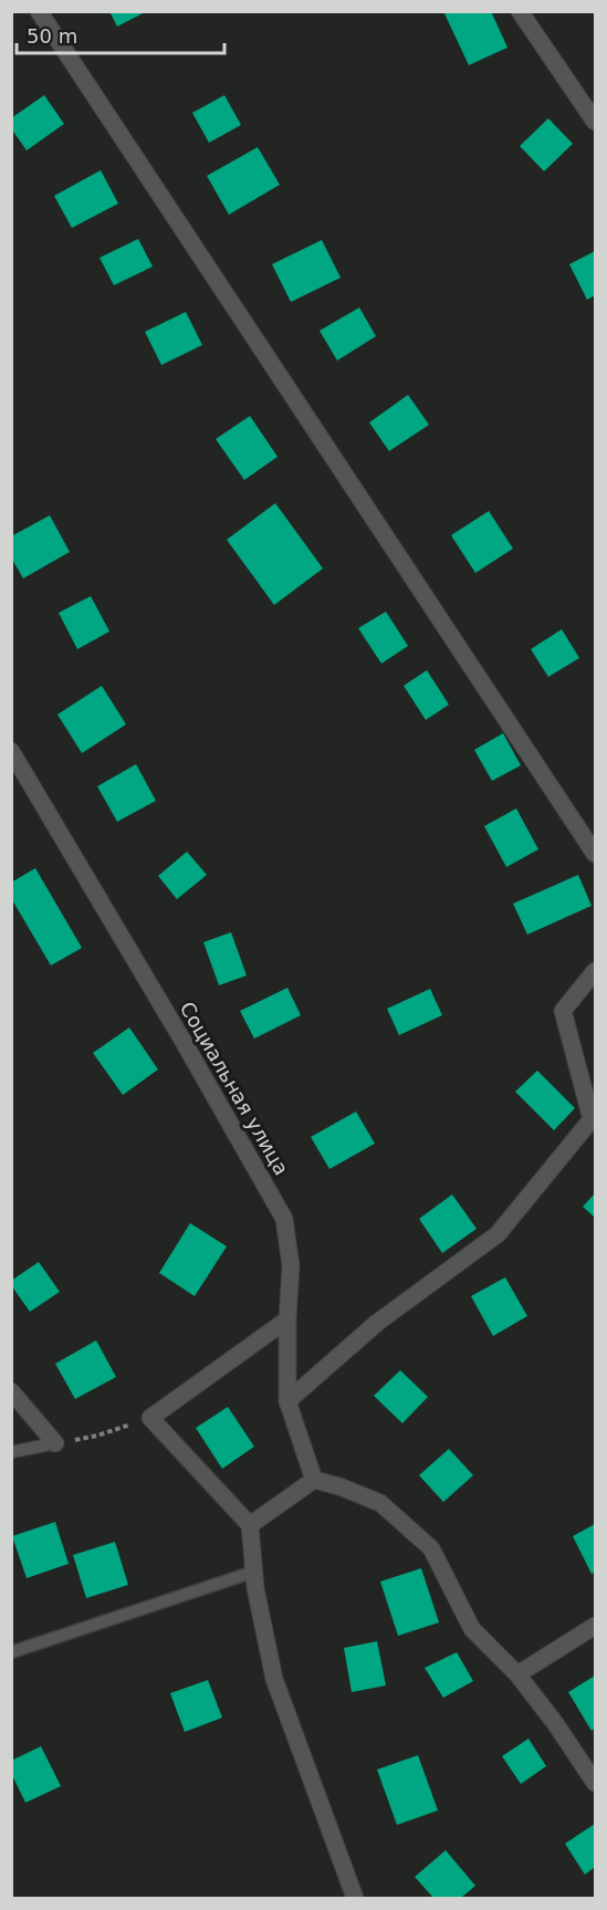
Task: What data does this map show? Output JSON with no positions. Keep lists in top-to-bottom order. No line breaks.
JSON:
{"streets":{"street":["Социальная улица"]},"scale_bar":"50 m"}
